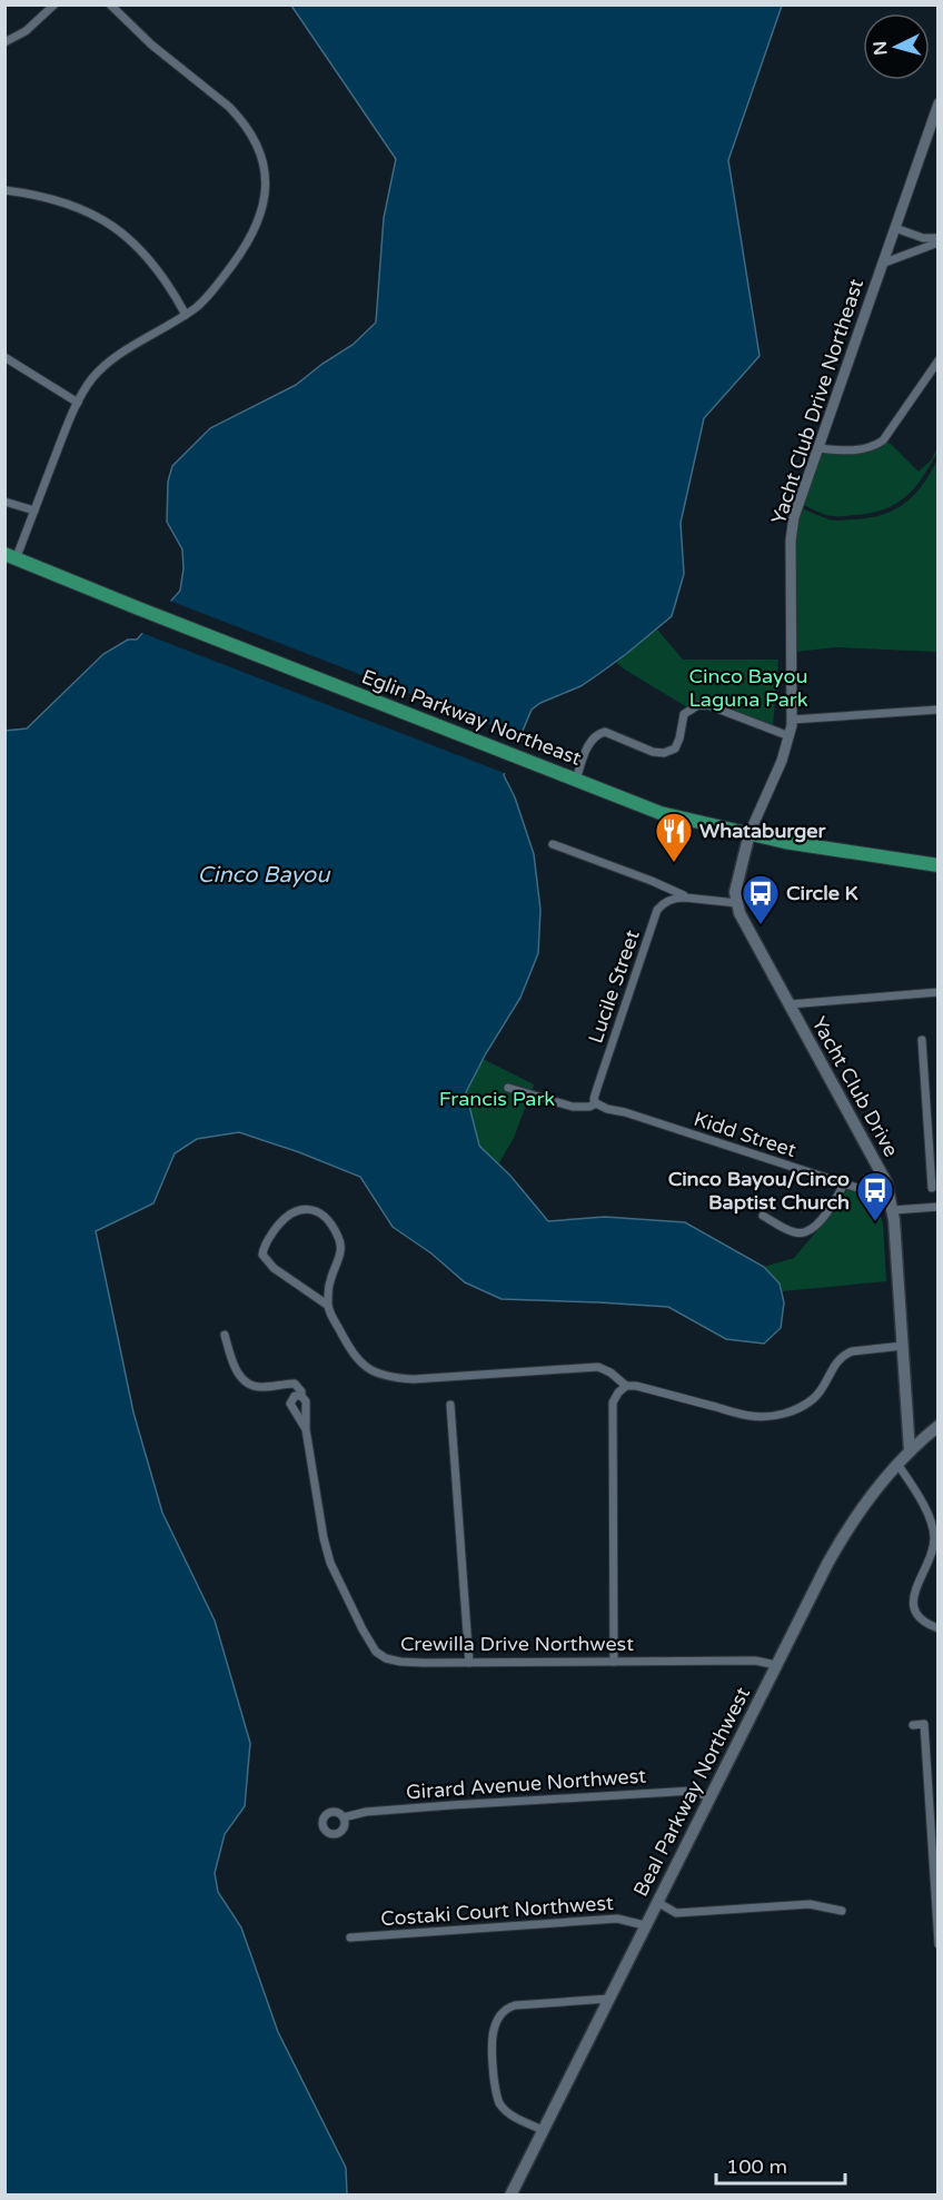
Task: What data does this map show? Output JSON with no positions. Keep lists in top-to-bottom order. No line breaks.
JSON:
{"streets":{"highway":["Eglin Parkway Northeast"],"main road":["Yacht Club Drive","Beal Parkway Northwest"],"street":["Yacht Club Drive Northeast","Lucile Street","Kidd Street","Crewilla Drive Northwest","Girard Avenue Northwest","Costaki Court Northwest"]},"crossings":[["Yacht Club Drive Northeast","Eglin Parkway Northeast"],["Yacht Club Drive Northeast","Yacht Club Drive"],["Eglin Parkway Northeast","Yacht Club Drive"],["Lucile Street","Kidd Street"],["Yacht Club Drive","Kidd Street"],["Yacht Club Drive","Beal Parkway Northwest"],["Crewilla Drive Northwest","Beal Parkway Northwest"],["Girard Avenue Northwest","Beal Parkway Northwest"],["Beal Parkway Northwest","Costaki Court Northwest"]],"water":["Cinco Bayou"],"parks":["Cinco Bayou Laguna Park","Francis Park"],"places":{"restaurant":["Whataburger"],"bus stop":["Circle K","Cinco Bayou/Cinco Baptist Church"]},"scale_bar":"100 m","north":"left"}
